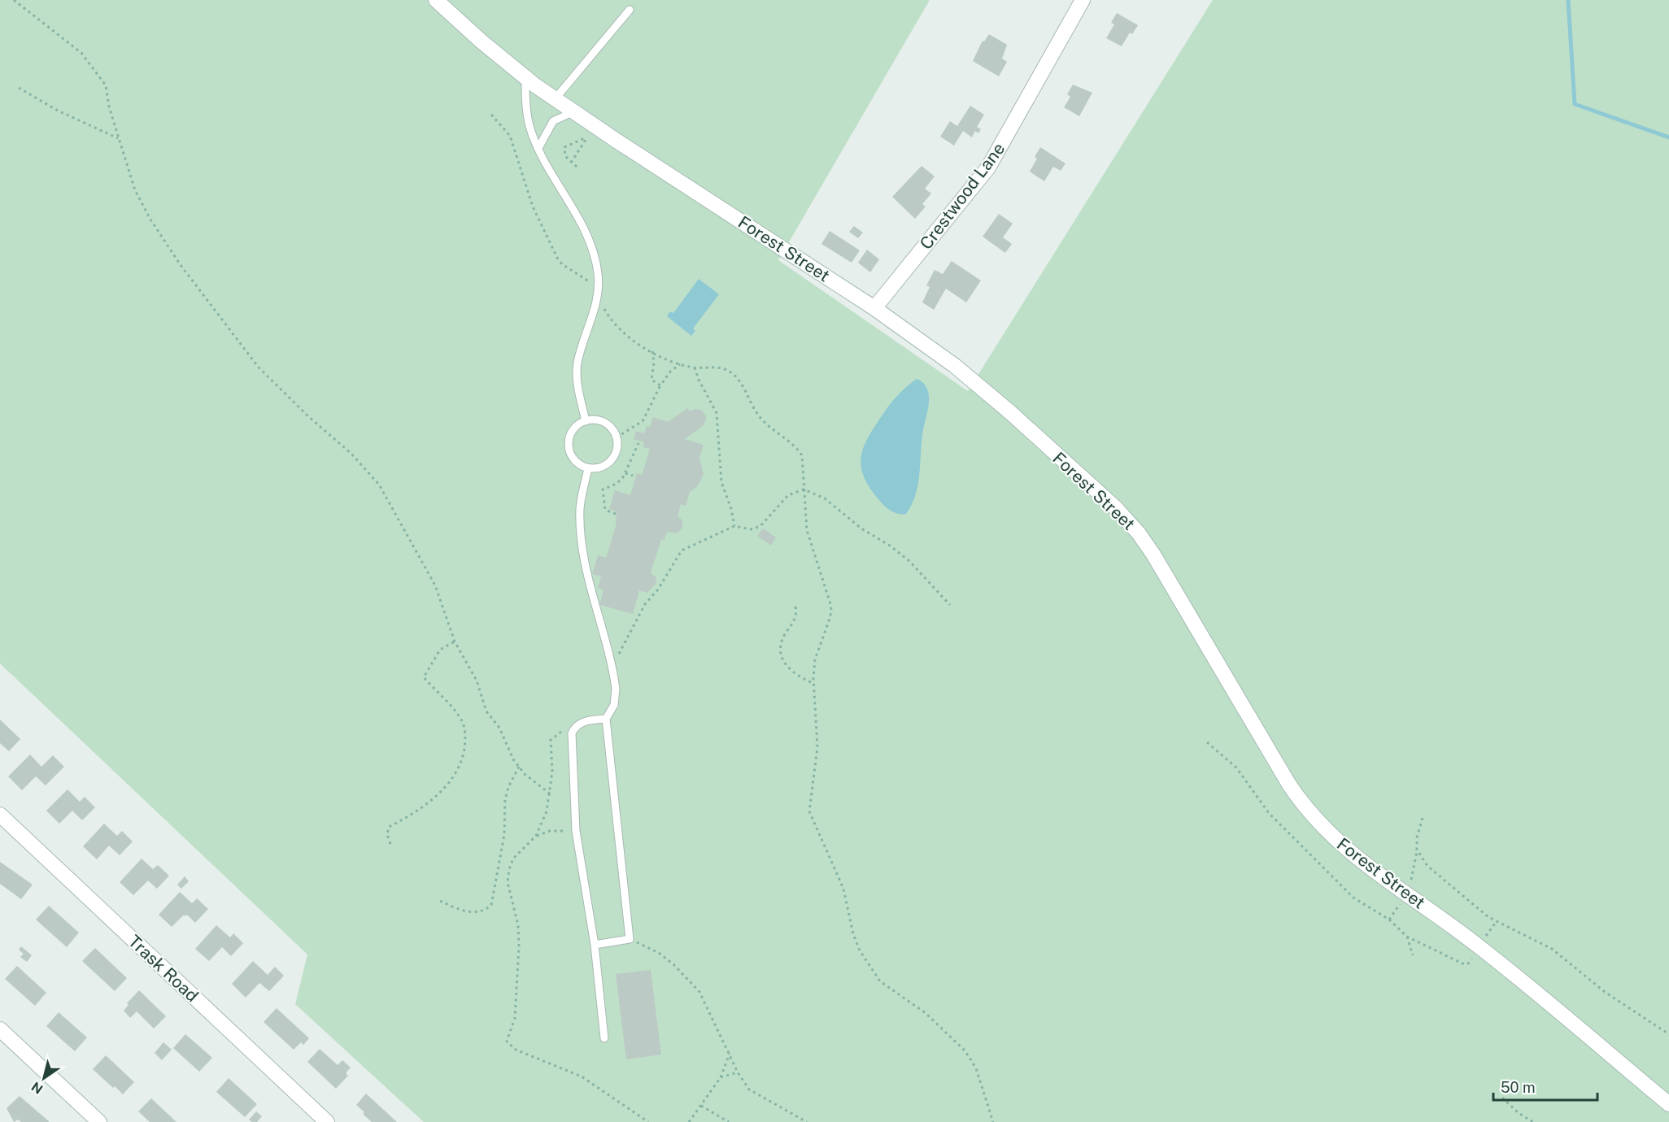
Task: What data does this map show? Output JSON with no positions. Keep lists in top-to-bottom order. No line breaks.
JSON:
{"streets":{"street":["Crestwood Lane","Forest Street","Trask Road"]},"crossings":[["Crestwood Lane","Forest Street"]],"scale_bar":"50 m","north":"bottom left"}
